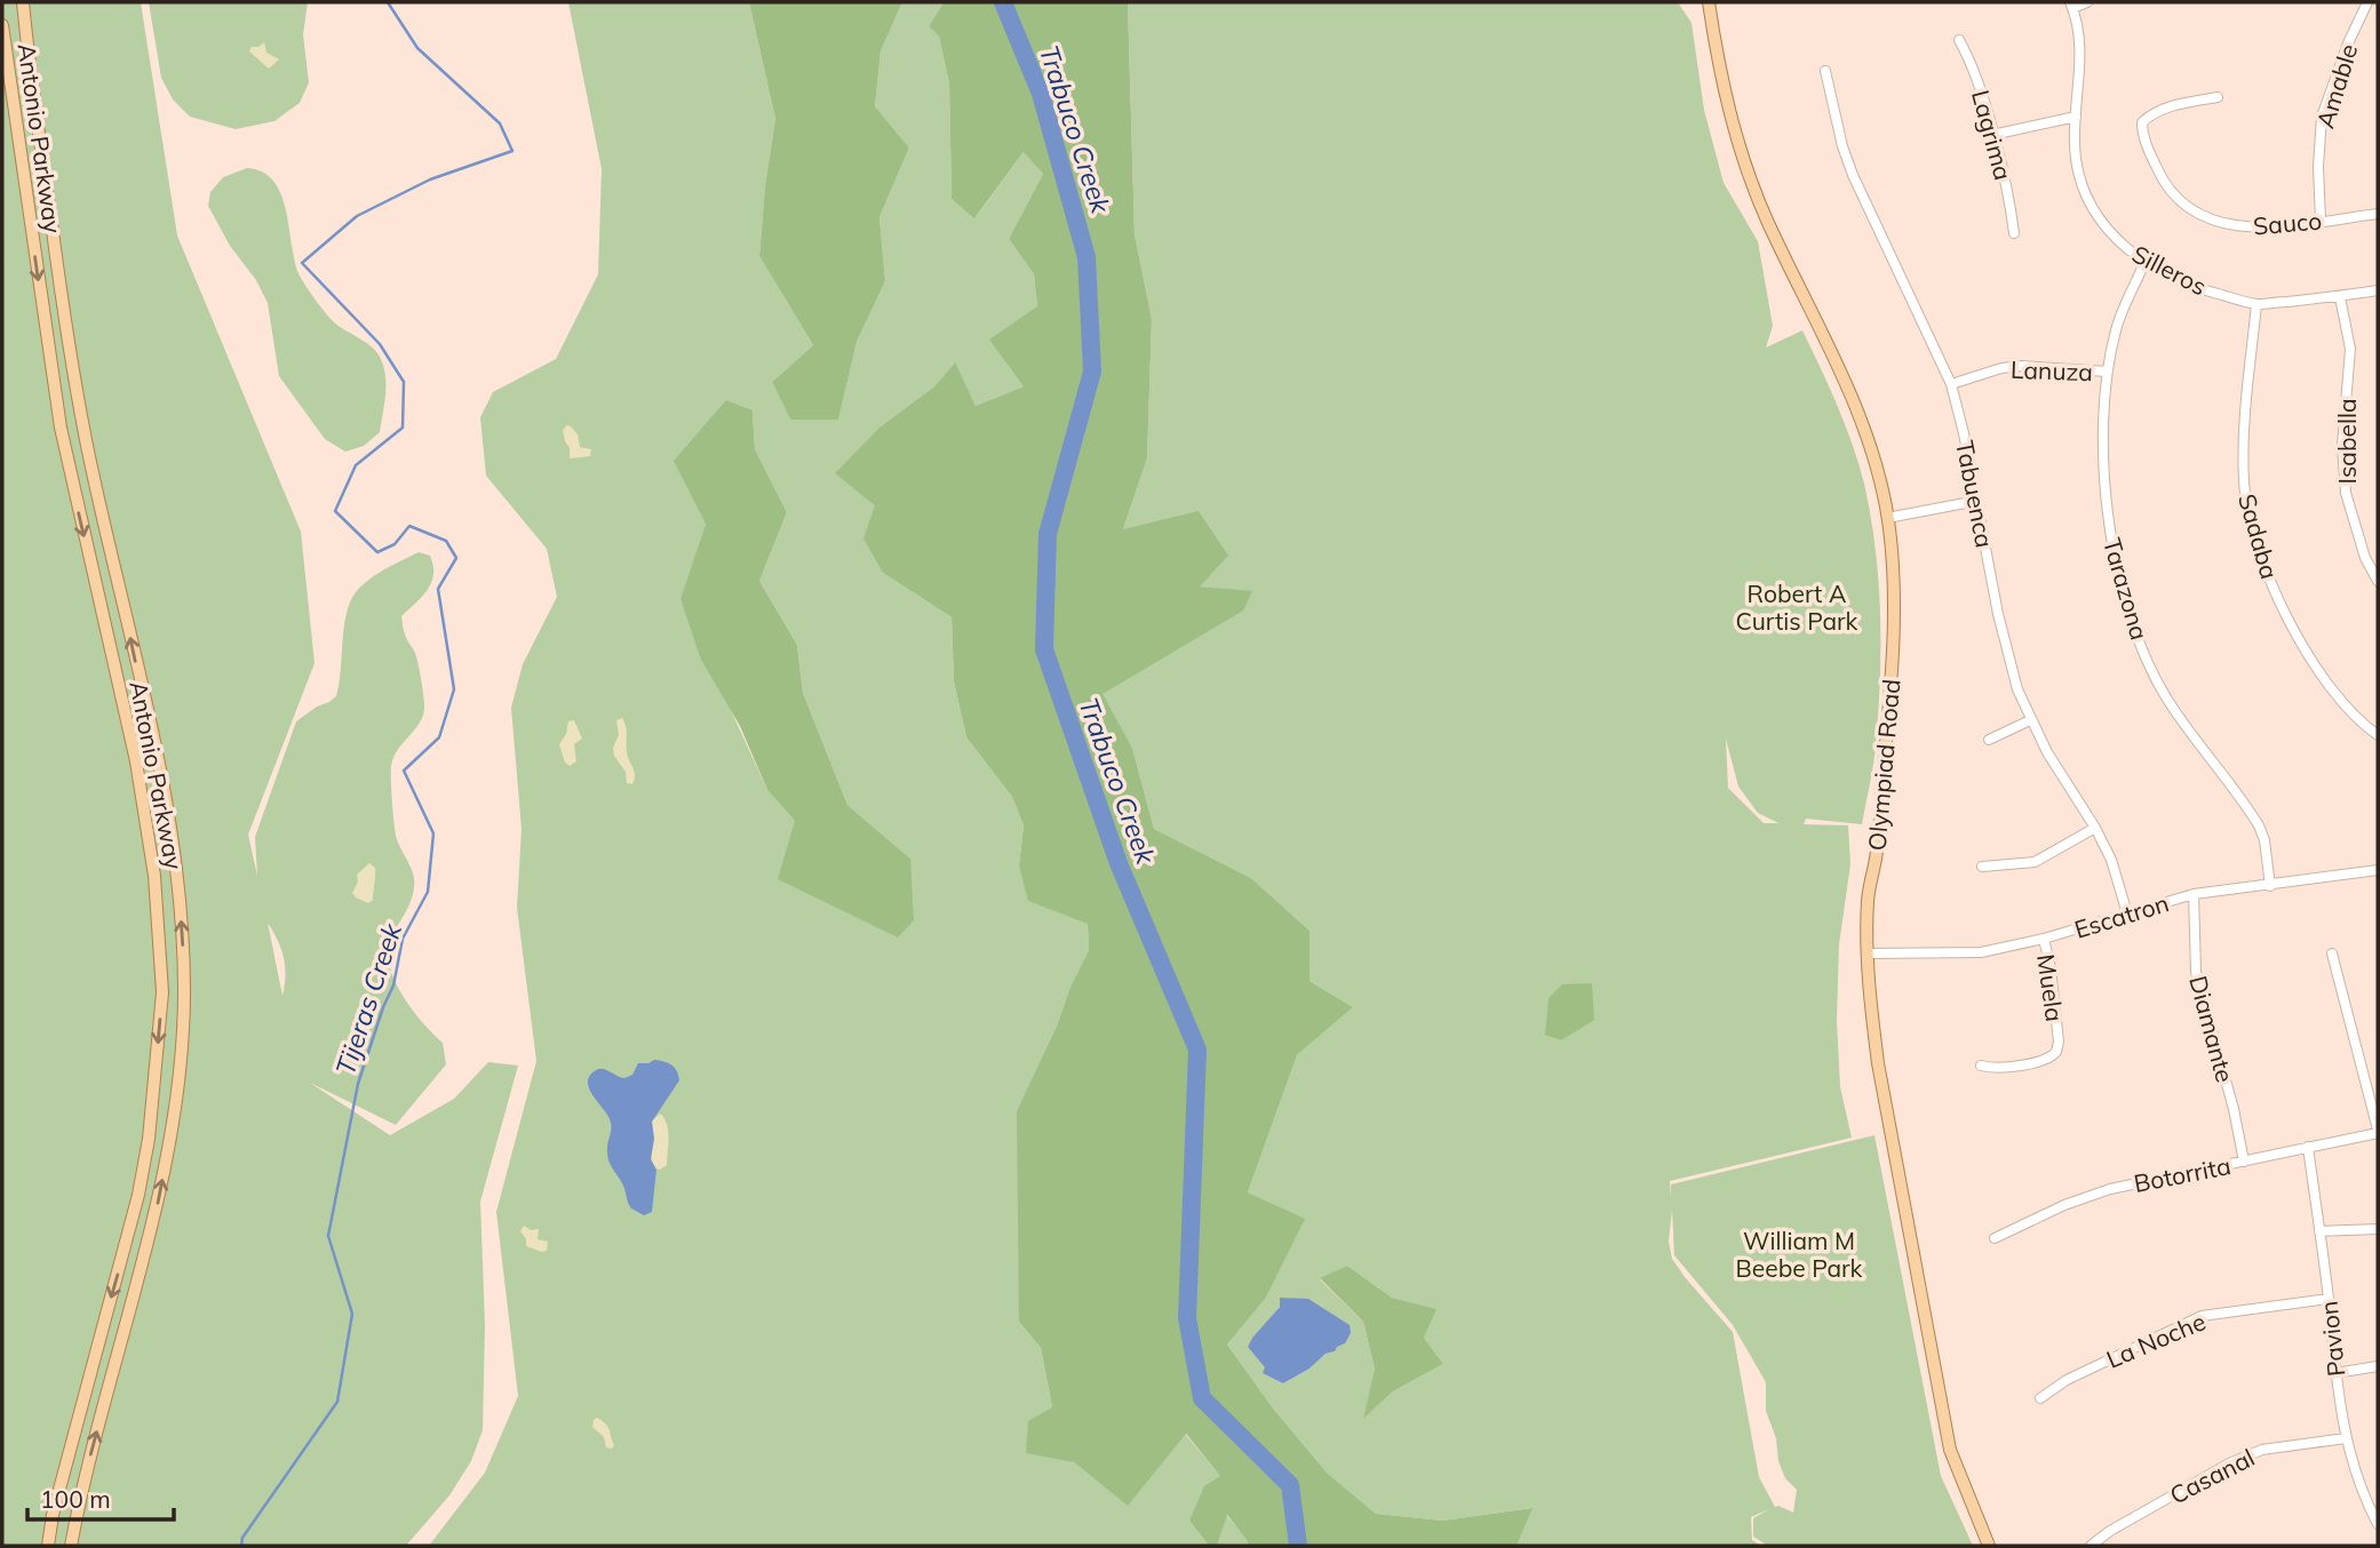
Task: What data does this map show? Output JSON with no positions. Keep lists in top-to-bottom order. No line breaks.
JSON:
{"streets":{"main road":["Antonio Parkway","Olympiad Road"],"street":["Amable","Lagrima","Sauco","Silleros","Lanuza","Isabella","Tabuenca","Sadaba","Tarazona","Escatron","Muela","Diamante","Botorrita","Pavion","La Noche","Casanal"]},"crossings":[["Amable","Sauco"],["Silleros","Isabella"],["Silleros","Sadaba"],["Silleros","Tarazona"],["Lanuza","Tabuenca"],["Lanuza","Tarazona"],["Tabuenca","Escatron"],["Tarazona","Escatron"],["Olympiad Road","Escatron"],["Escatron","Muela"],["Escatron","Diamante"],["Diamante","Botorrita"],["Botorrita","Pavion"],["Pavion","La Noche"],["Pavion","Casanal"]],"water":["Trabuco Creek","Tijeras Creek"],"parks":["Robert A Curtis Park","William M Beebe Park"],"scale_bar":"100 m"}
